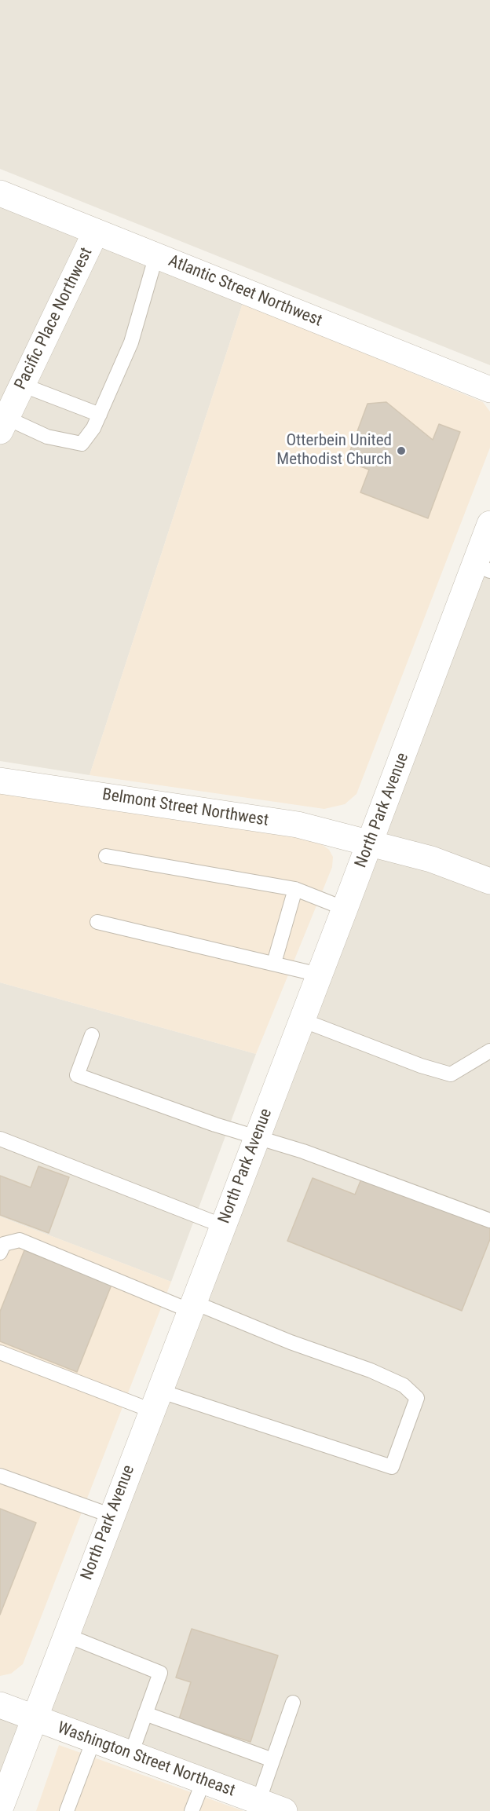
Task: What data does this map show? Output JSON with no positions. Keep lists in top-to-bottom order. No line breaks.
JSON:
{"streets":{"street":["Atlantic Street Northwest","Pacific Place Northwest","Belmont Street Northwest","North Park Avenue","Washington Street Northeast"]},"crossings":[["Atlantic Street Northwest","Pacific Place Northwest"],["Belmont Street Northwest","North Park Avenue"],["North Park Avenue","Washington Street Northeast"]],"places":["Otterbein United Methodist Church"]}
